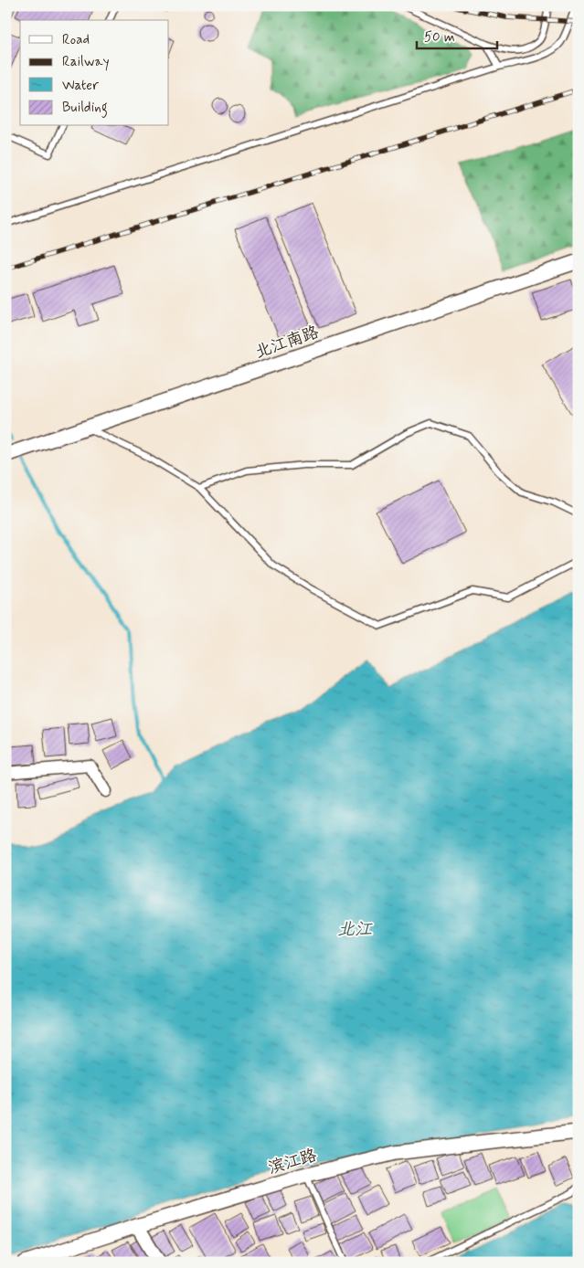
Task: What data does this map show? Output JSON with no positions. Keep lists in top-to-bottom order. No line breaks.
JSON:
{"streets":{"street":["北江南路","滨江路"]},"water":["北江"],"legend":["Road","Railway","Water","Building"],"scale_bar":"50 m"}
